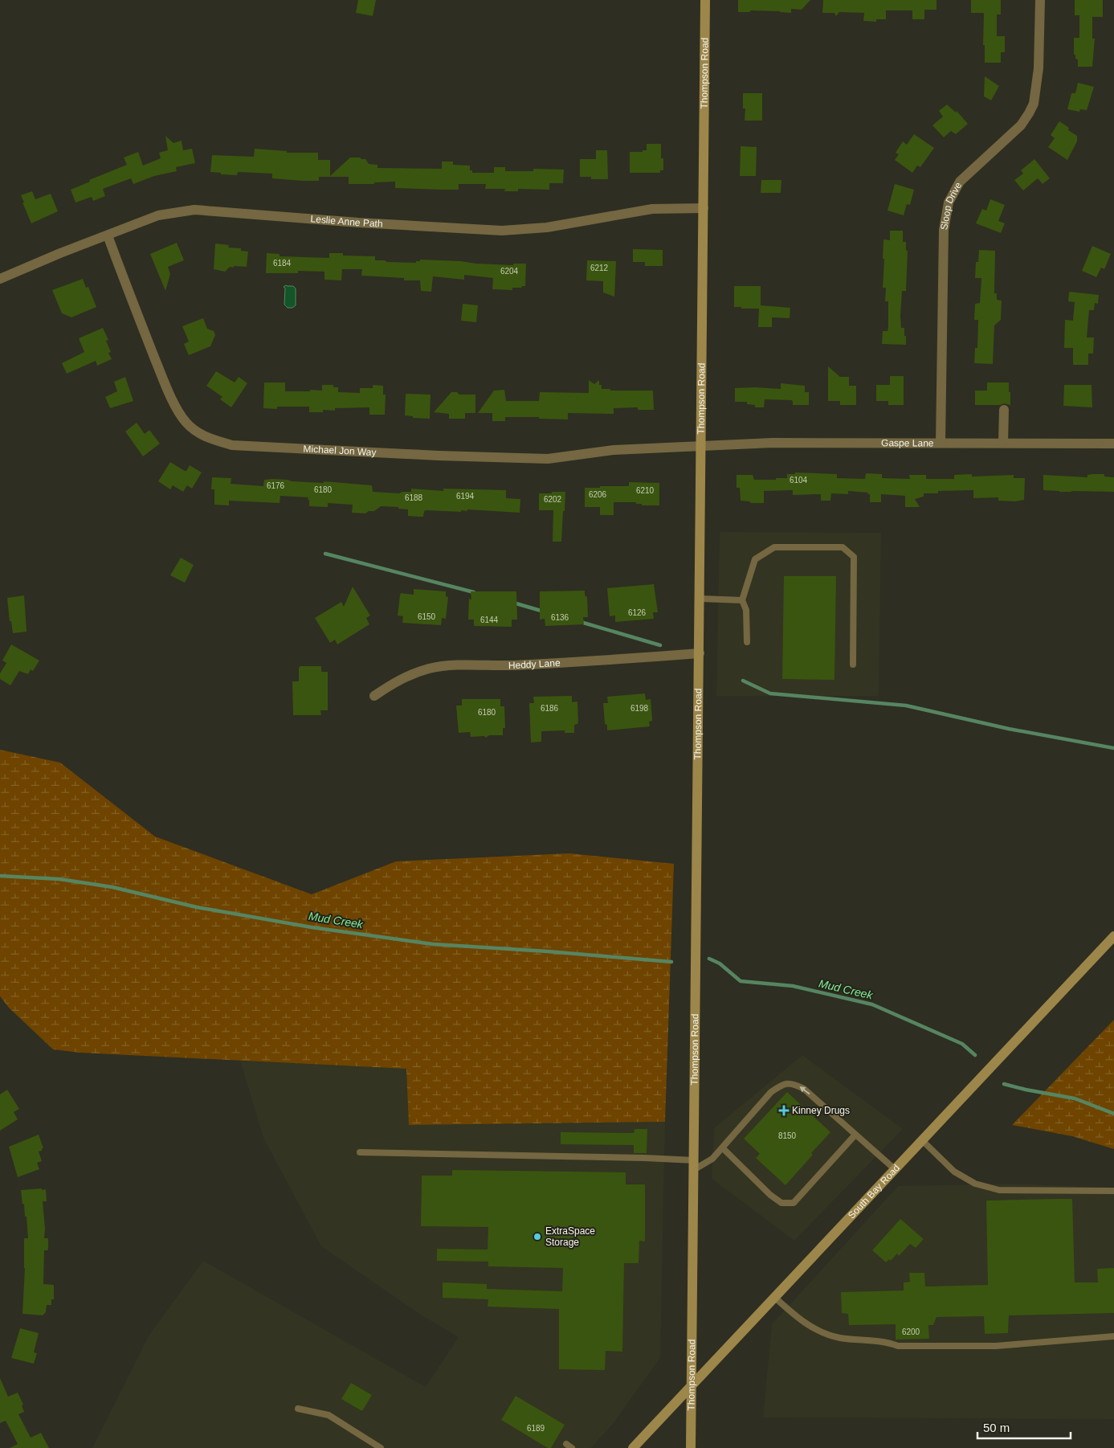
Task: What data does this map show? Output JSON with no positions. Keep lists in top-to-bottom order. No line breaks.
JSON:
{"streets":{"street":["Thompson Road","Sloop Drive","Leslie Anne Path","Gaspe Lane","Michael Jon Way","Heddy Lane","South Bay Road"]},"crossings":[["Thompson Road","Leslie Anne Path"],["Thompson Road","Gaspe Lane"],["Thompson Road","Michael Jon Way"],["Thompson Road","Heddy Lane"],["Thompson Road","South Bay Road"],["Sloop Drive","Gaspe Lane"],["Leslie Anne Path","Michael Jon Way"],["Gaspe Lane","Michael Jon Way"]],"water":["Mud Creek"],"places":{"health":["Kinney Drugs"],"other":["ExtraSpace Storage"]},"house_numbers":["6184","6212","6204","6104","6176","6180","6210","6206","6194","6188","6202","6126","6150","6136","6144","6186","6198","6180","8150","6200","6189"],"scale_bar":"50 m"}
